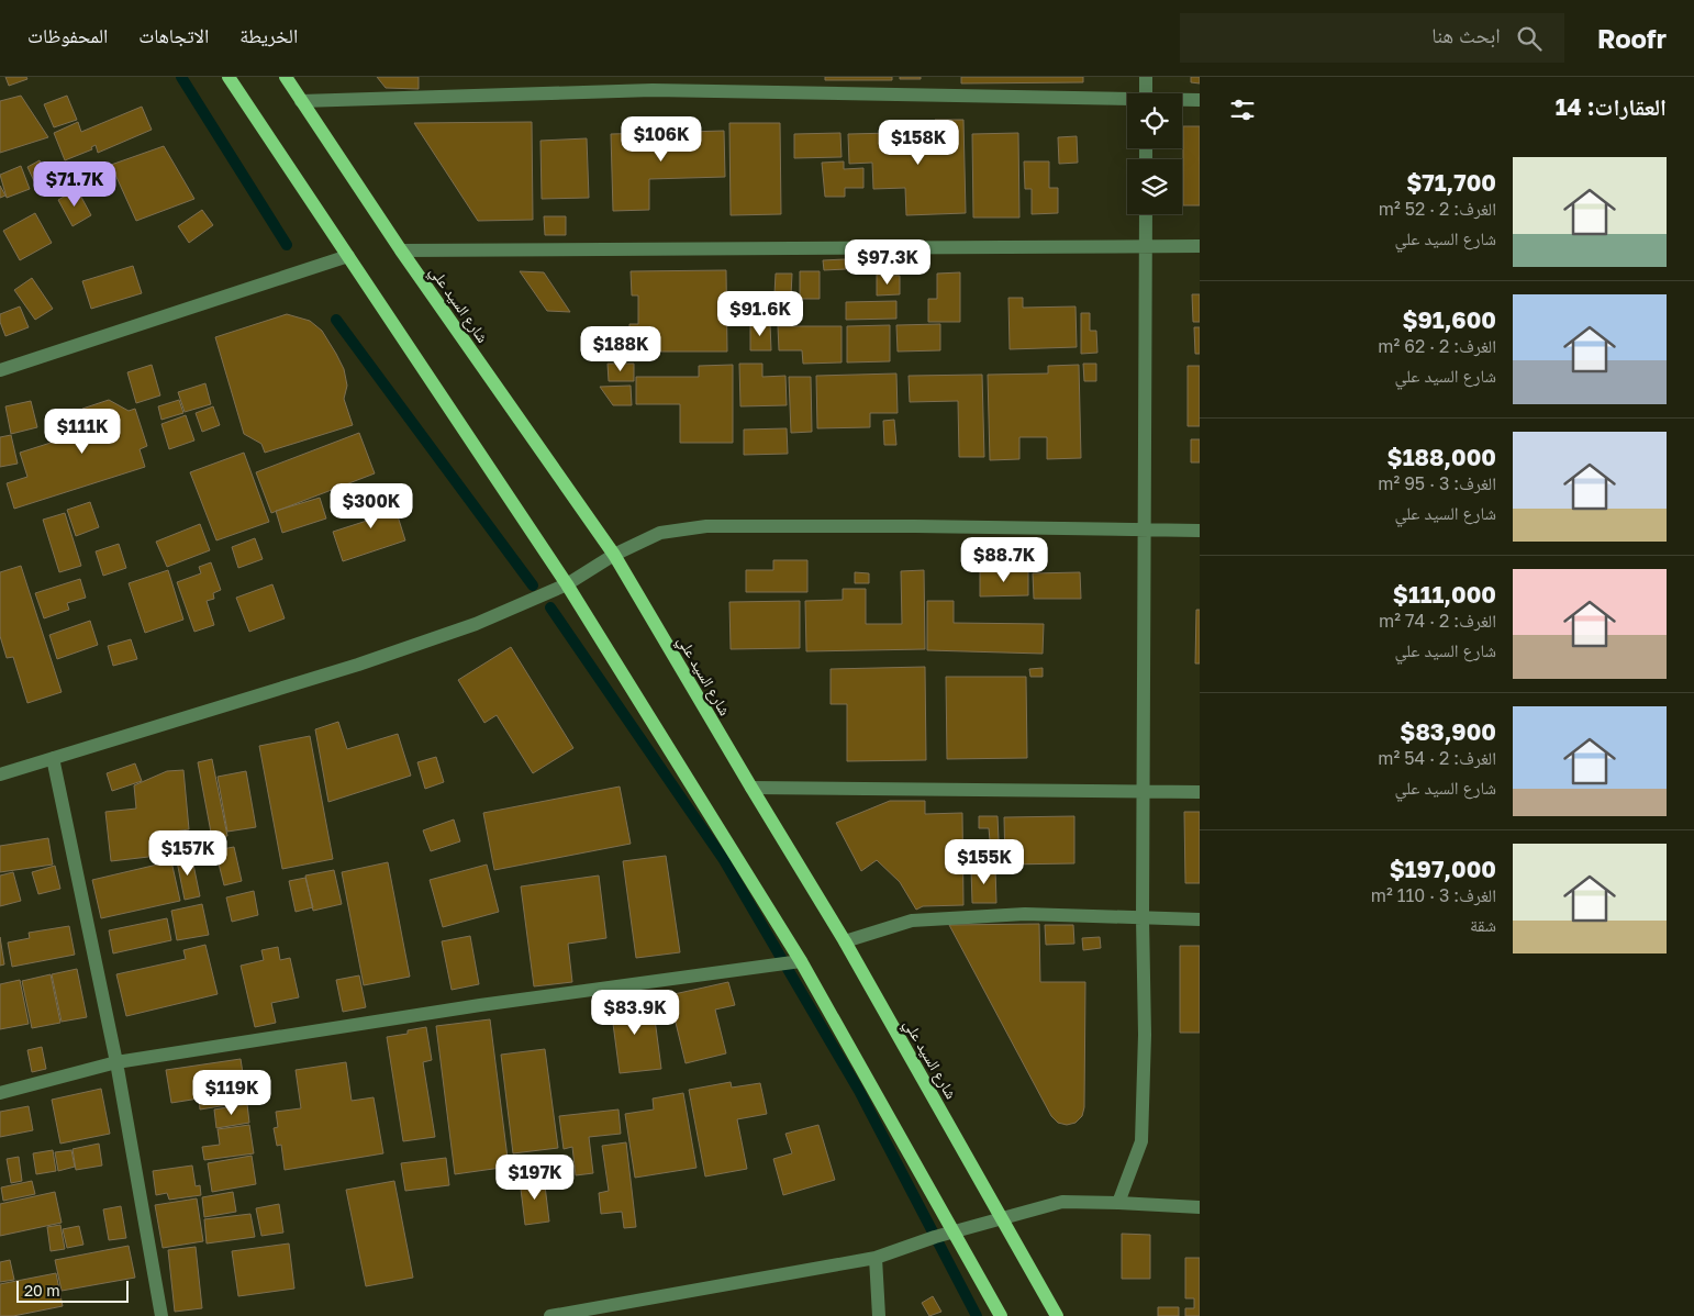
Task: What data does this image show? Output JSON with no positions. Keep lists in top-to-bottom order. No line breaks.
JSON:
{"streets":{"main road":["شارع السيد علي"]},"scale_bar":"20 m","page":{"header":"Roofr","search":"ابحث هنا","nav":["الخريطة","الاتجاهات","المحفوظات"],"heading":"العقارات: 14","price":["$106K","$158K","$71.7K","$97.3K","$91.6K","$188K","$111K","$300K","$88.7K","$157K","$155K","$83.9K","$119K","$197K"],"list":[{"name":"$71,700","note":"الغرف: 2 · 52 m² · شارع السيد علي"},{"name":"$91,600","note":"الغرف: 2 · 62 m² · شارع السيد علي"},{"name":"$188,000","note":"الغرف: 3 · 95 m² · شارع السيد علي"},{"name":"$111,000","note":"الغرف: 2 · 74 m² · شارع السيد علي"},{"name":"$83,900","note":"الغرف: 2 · 54 m² · شارع السيد علي"},{"name":"$197,000","note":"الغرف: 3 · 110 m² · شقة"}],"scale":"20 m"}}
